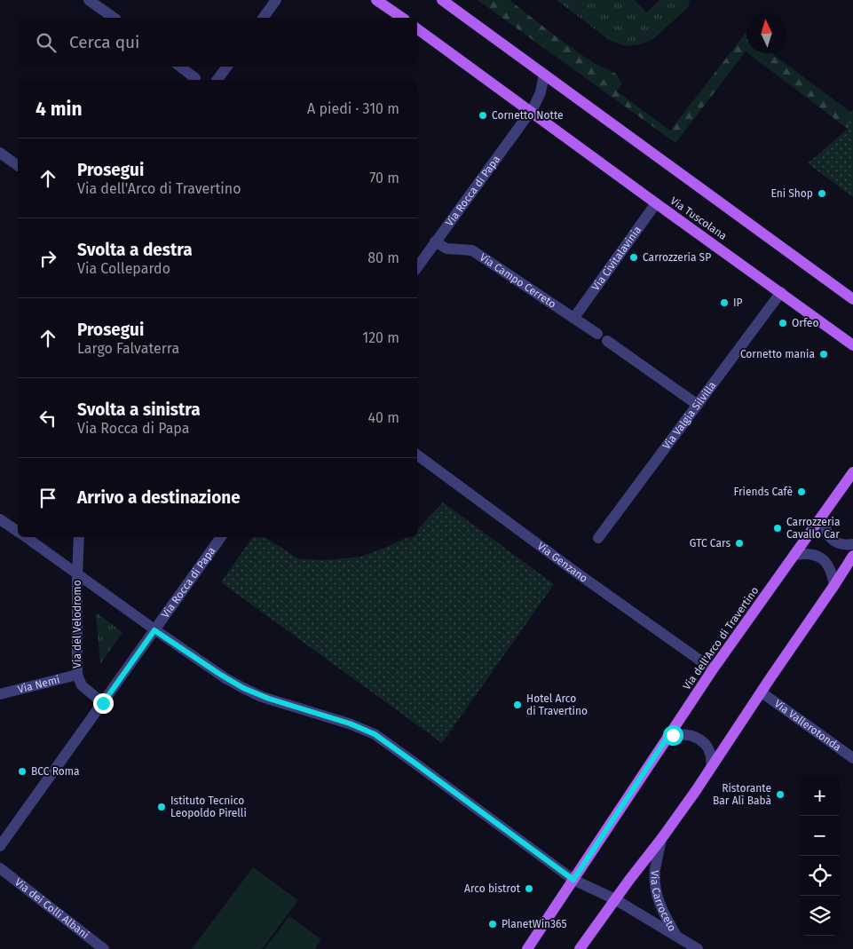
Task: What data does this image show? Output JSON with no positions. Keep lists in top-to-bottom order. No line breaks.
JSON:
{"streets":{"main road":["Via Tuscolana","Via dell'Arco di Travertino"],"street":["Via Rocca di Papa","Via Civitalavinia","Via Campo Cerreto","Via Valgia Silvilla","Via Genzano","Via del Velodromo","Via Nemi","Via Vallerotonda","Via Carroceto","Via dei Colli Albani"]},"crossings":[["Via Rocca di Papa","Via Tuscolana"],["Via Rocca di Papa","Via Campo Cerreto"],["Via Rocca di Papa","Via del Velodromo"],["Via Tuscolana","Via Civitalavinia"],["Via Tuscolana","Via Valgia Silvilla"],["Via Genzano","Via dell'Arco di Travertino"],["Via del Velodromo","Via Nemi"]],"places":["Cornetto Notte","Eni Shop","Carrozzeria SP","IP","Orfeo","Cornetto mania","Friends Cafè","Carrozzeria Cavallo Car","GTC Cars","Hotel Arco di Travertino","BCC Roma","Ristorante Bar Alì Babà","Istituto Tecnico Leopoldo Pirelli","Arco bistrot","PlanetWin365"],"north":"top","page":{"search":"Cerca qui","heading":["4 min","A piedi · 310 m"],"list":[["Prosegui","Via dell'Arco di Travertino","70 m"],["Svolta a destra","Via Collepardo","80 m"],["Prosegui","Largo Falvaterra","120 m"],["Svolta a sinistra","Via Rocca di Papa","40 m"],"Arrivo a destinazione"],"map_buttons":["+","−"]}}
